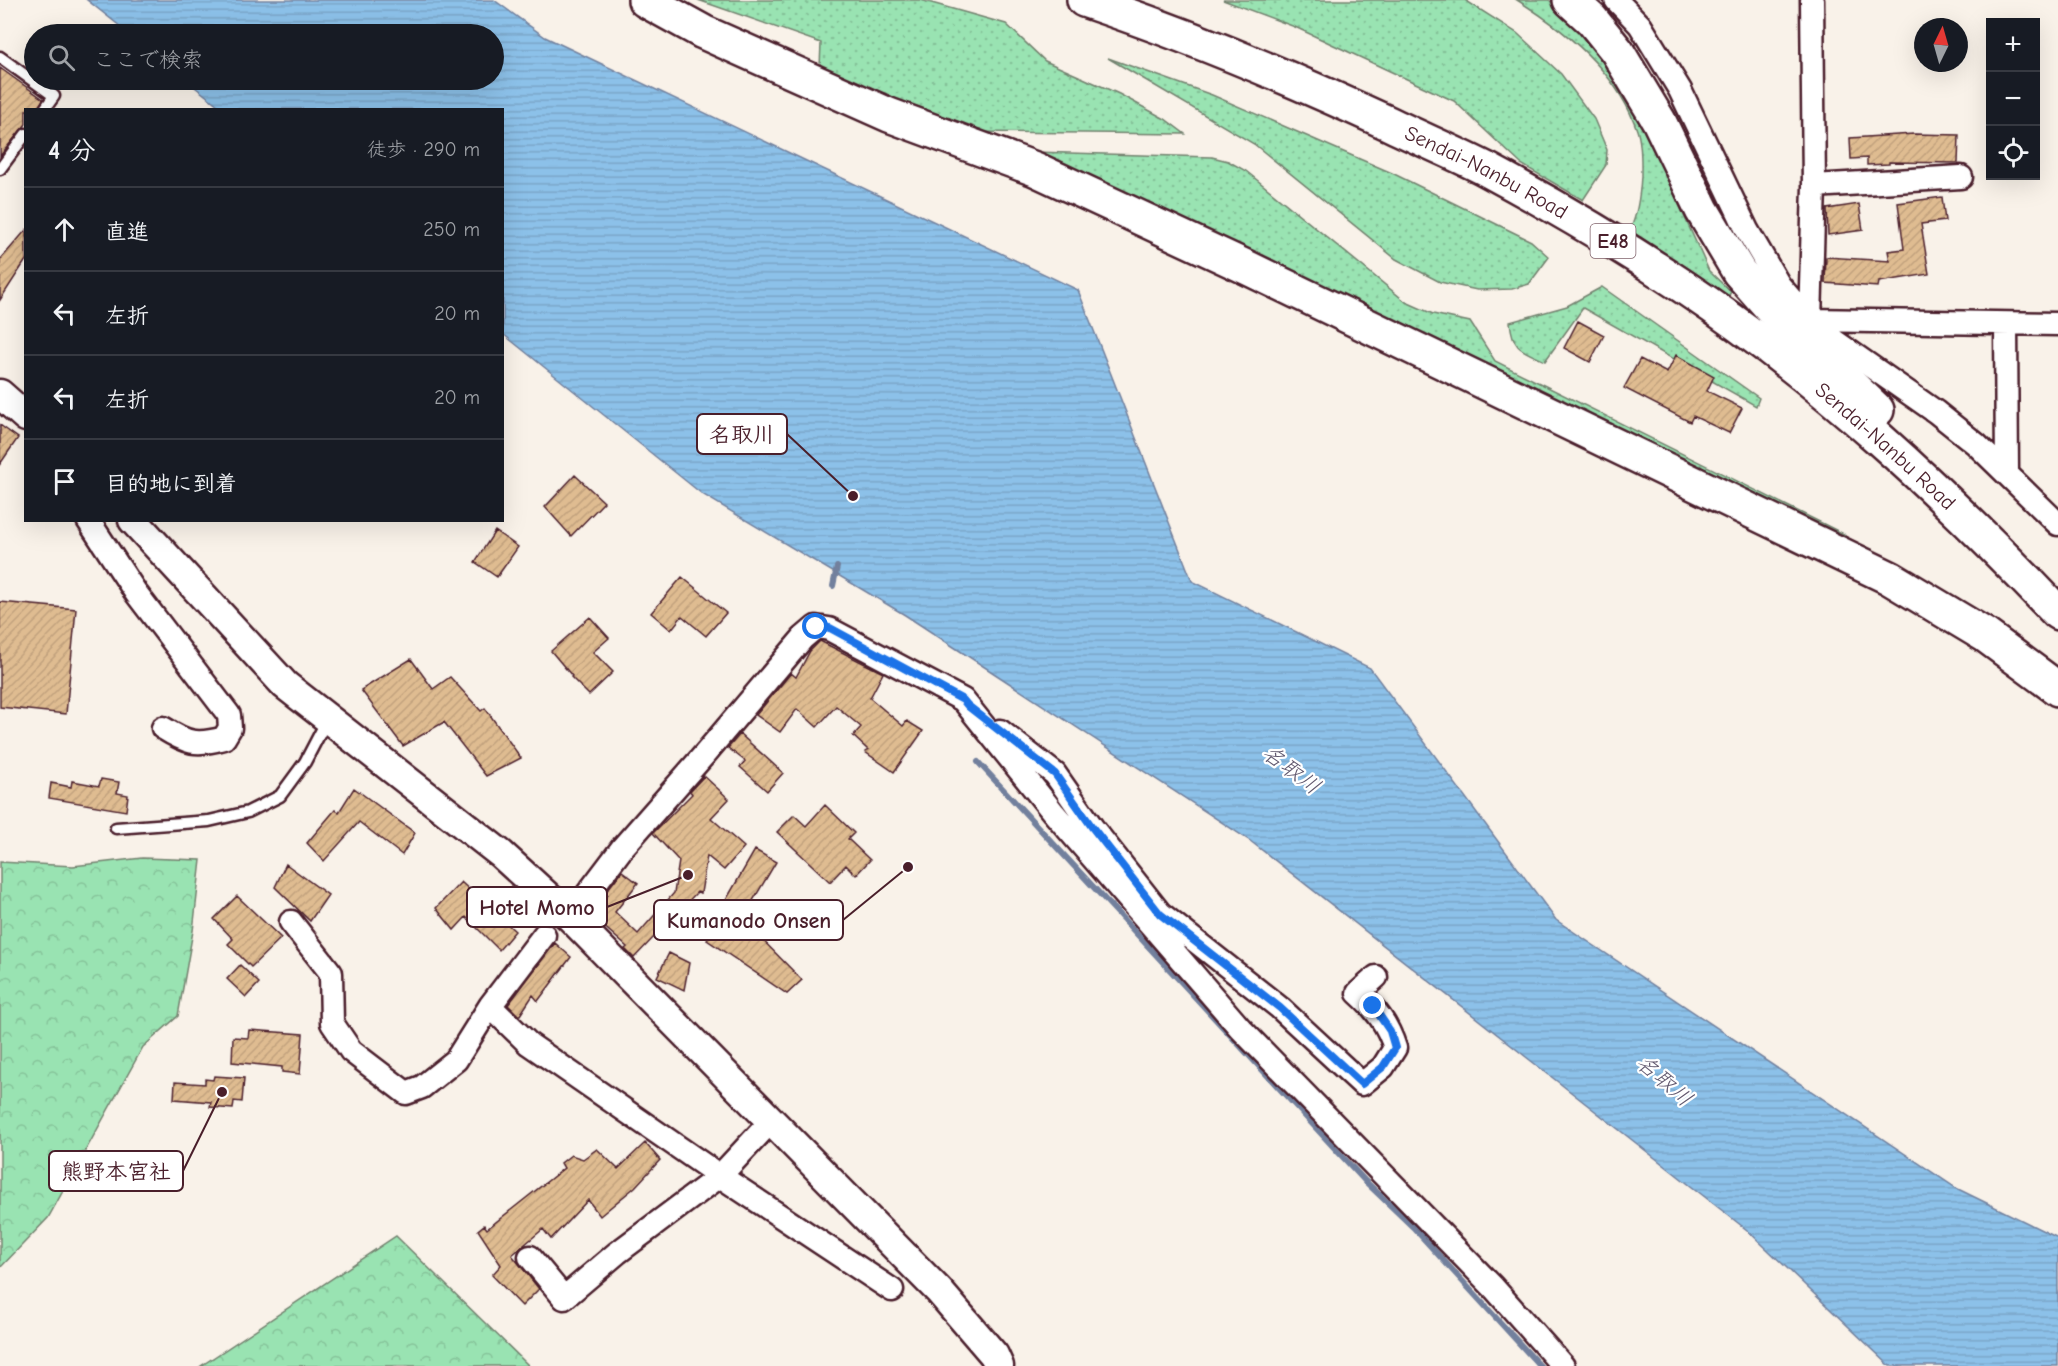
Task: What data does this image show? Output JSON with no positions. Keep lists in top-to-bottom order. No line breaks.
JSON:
{"streets":{"highway":["Sendai-Nanbu Road","E48"]},"water":["名取川"],"places":["名取川","Kumanodo Onsen","Hotel Momo","熊野本宮社"],"north":"top","page":{"map_buttons":["+","−"],"search":"ここで検索","heading":["4 分","徒歩 · 290 m"],"list":[["直進","250 m"],["左折","20 m"],["左折","20 m"],"目的地に到着"]}}
